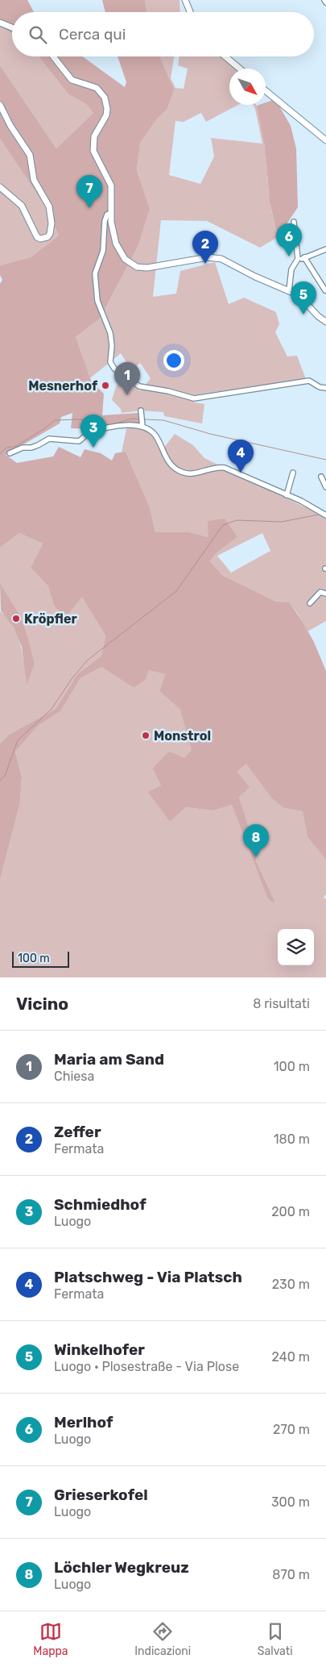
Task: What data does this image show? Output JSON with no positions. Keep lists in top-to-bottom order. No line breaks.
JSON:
{"places":["Mesnerhof","Kröpfler","Monstrol"],"scale_bar":"100 m","north":"bottom right","page":{"search":"Cerca qui","pins":["7","6","2","5","1","3","4","8"],"scale":"100 m","heading":["Vicino","8 risultati"],"list":[{"mark":"1","name":"Maria am Sand","note":"Chiesa","value":"100 m"},{"mark":"2","name":"Zeffer","note":"Fermata","value":"180 m"},{"mark":"3","name":"Schmiedhof","note":"Luogo","value":"200 m"},{"mark":"4","name":"Platschweg - Via Platsch","note":"Fermata","value":"230 m"},{"mark":"5","name":"Winkelhofer","note":"Luogo · Plosestraße - Via Plose","value":"240 m"},{"mark":"6","name":"Merlhof","note":"Luogo","value":"270 m"},{"mark":"7","name":"Grieserkofel","note":"Luogo","value":"300 m"},{"mark":"8","name":"Löchler Wegkreuz","note":"Luogo","value":"870 m"}],"nav":["Mappa","Indicazioni","Salvati"]}}
